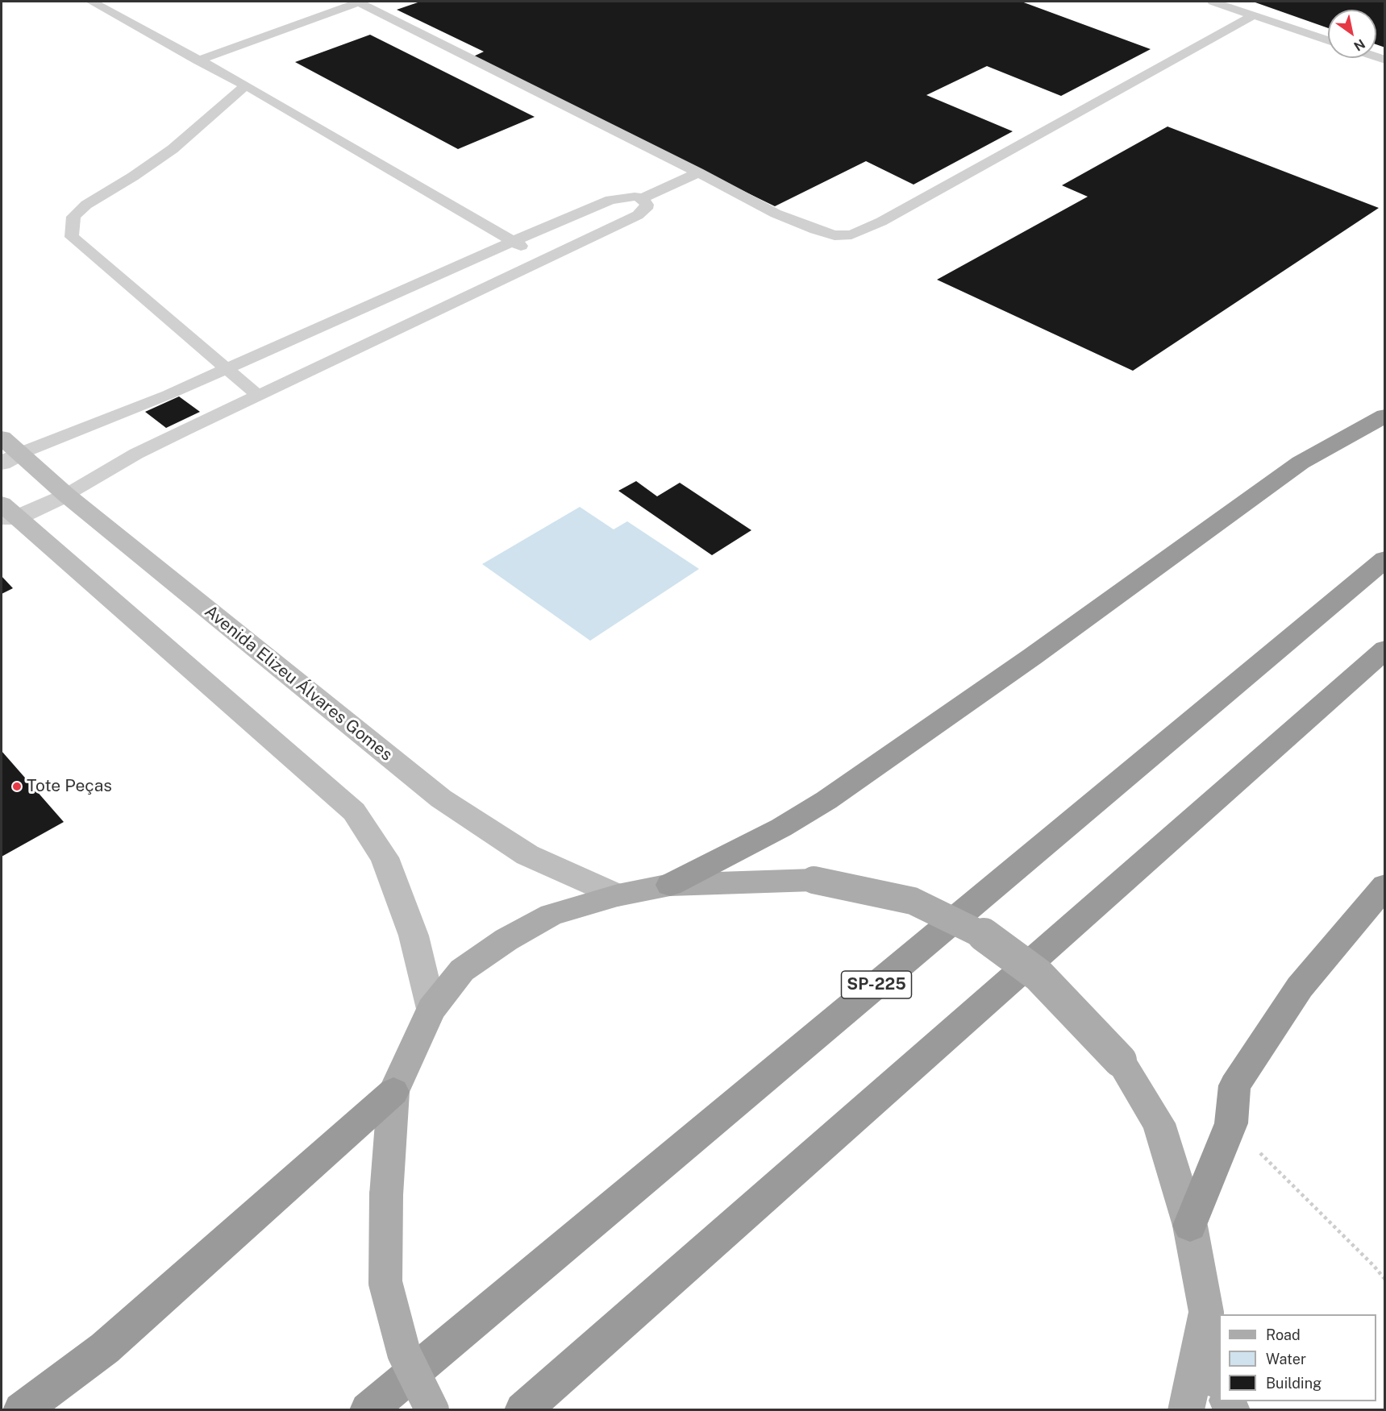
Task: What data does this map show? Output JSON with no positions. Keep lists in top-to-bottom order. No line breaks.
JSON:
{"streets":{"highway":["SP-225"],"main road":["Avenida Elizeu Álvares Gomes"]},"places":["Tote Peças"],"legend":["Road","Water","Building"],"north":"bottom right"}
